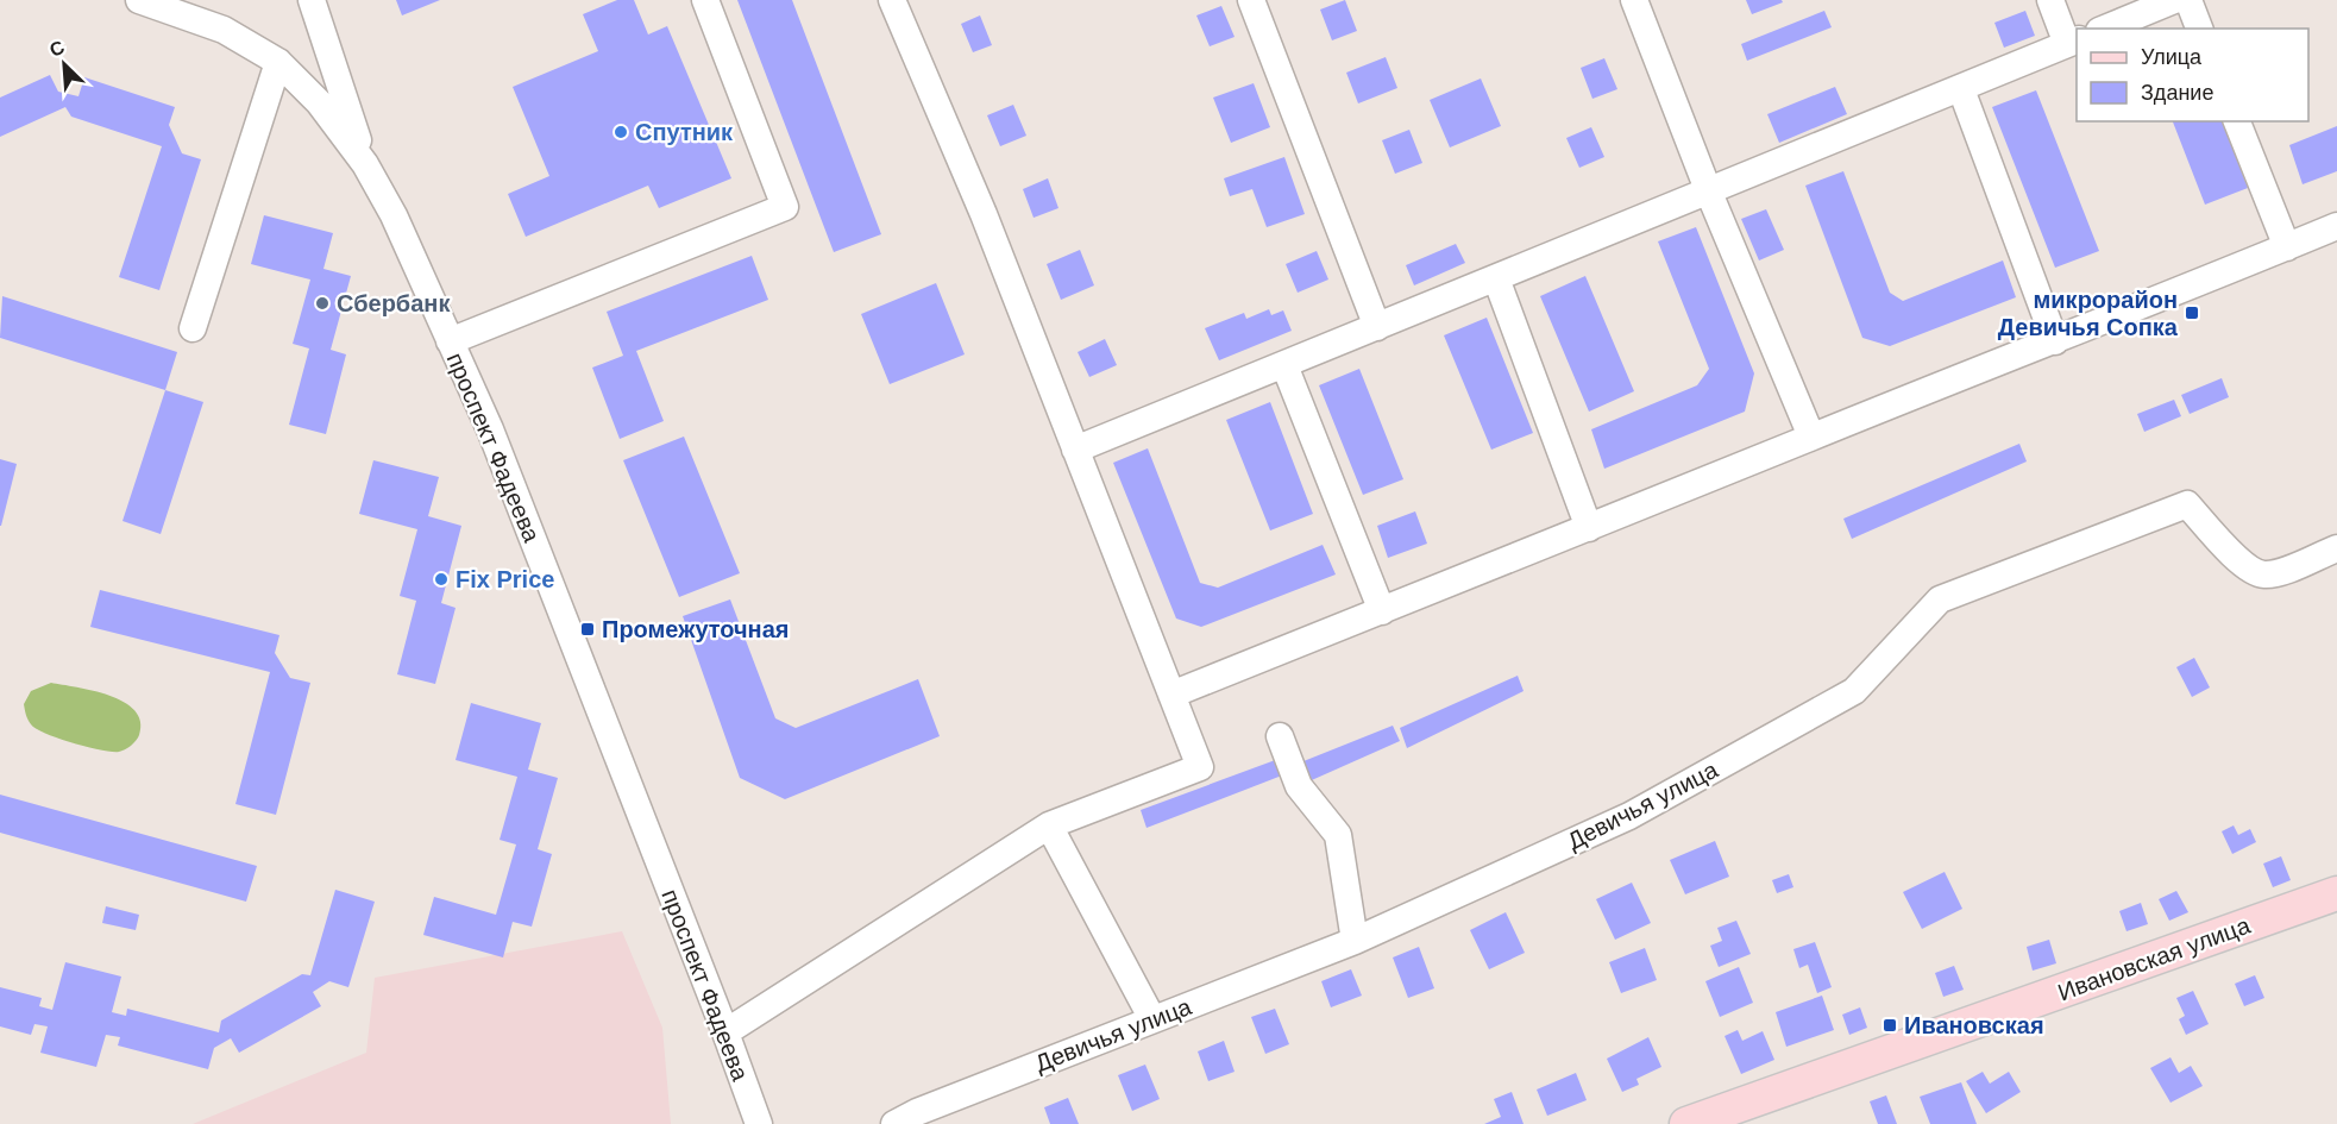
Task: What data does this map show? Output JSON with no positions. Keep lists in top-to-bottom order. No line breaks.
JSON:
{"streets":{"main road":["Ивановская улица"],"street":["проспект Фадеева","Девичья улица"]},"places":{"other":["Спутник","Сбербанк","Fix Price"],"transit":["микрорайон Девичья Сопка","Промежуточная","Ивановская"]},"legend":["Улица","Здание"],"north":"top left"}
